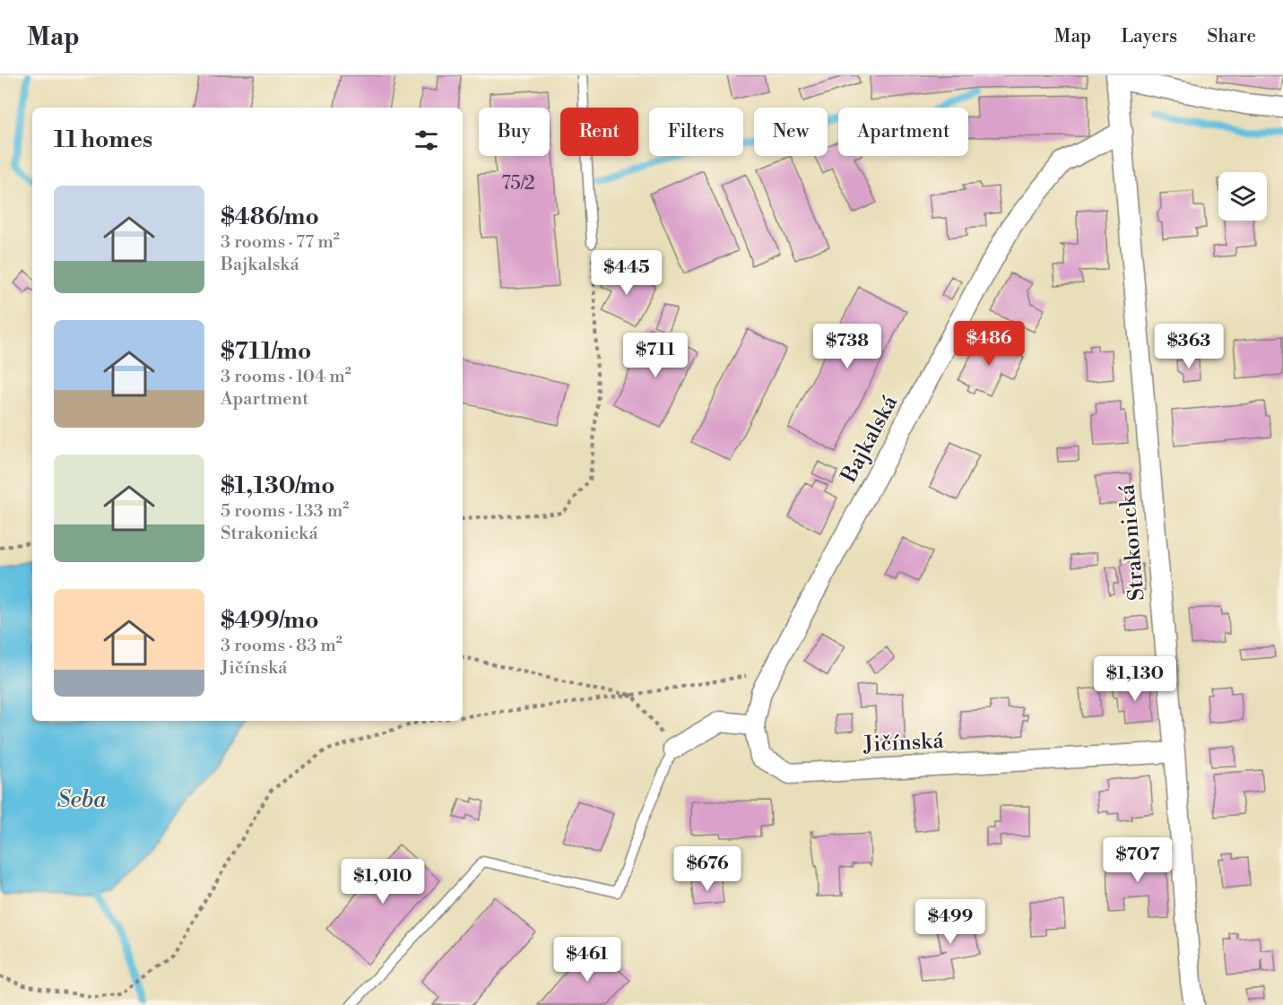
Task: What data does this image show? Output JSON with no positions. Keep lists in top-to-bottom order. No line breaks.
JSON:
{"streets":{"street":["Bajkalská","Strakonická","Jičínská"]},"crossings":[["Bajkalská","Strakonická"],["Bajkalská","Jičínská"],["Strakonická","Jičínská"]],"water":["Seba"],"house_numbers":["75/2"],"page":{"header":"Map","nav":["Map","Layers","Share"],"chip":["Buy","Rent","Filters","New","Apartment"],"heading":"11 homes","list":[{"name":"$486/mo","note":"3 rooms · 77 m² · Bajkalská"},{"name":"$711/mo","note":"3 rooms · 104 m² · Apartment"},{"name":"$1,130/mo","note":"5 rooms · 133 m² · Strakonická"},{"name":"$499/mo","note":"3 rooms · 83 m² · Jičínská"}],"price":["$445","$486","$738","$363","$711","$1,130","$707","$676","$1,010","$499","$461"]}}
